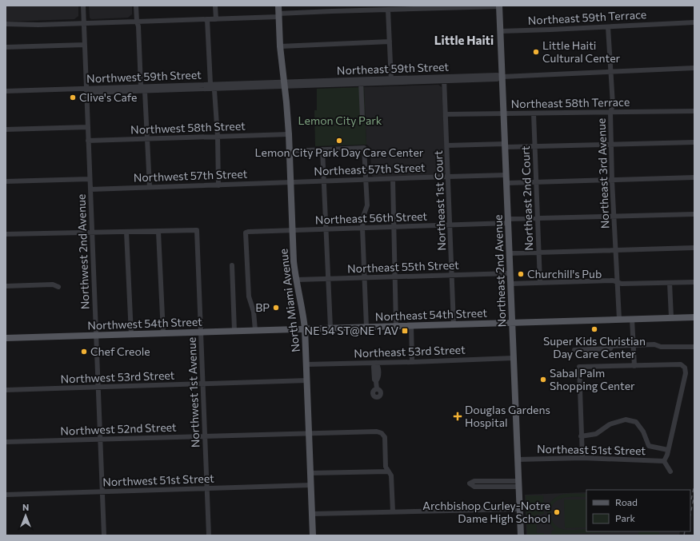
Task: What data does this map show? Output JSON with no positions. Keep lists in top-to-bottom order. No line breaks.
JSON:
{"streets":{"main road":["Northeast 2nd Avenue","North Miami Avenue","Northeast 54th Street","Northwest 54th Street"],"street":["Northeast 59th Terrace","Northeast 59th Street","Northwest 59th Street","Northeast 58th Terrace","Northwest 58th Street","Northeast 57th Street","Northeast 3rd Avenue","Northwest 57th Street","Northeast 2nd Court","Northeast 1st Court","Northeast 56th Street","Northwest 2nd Avenue","Northeast 55th Street","Northeast 53rd Street","Northwest 53rd Street","Northwest 1st Avenue","Northwest 52nd Street","Northeast 51st Street","Northwest 51st Street"]},"crossings":[["Northeast 59th Terrace","Northeast 3rd Avenue"],["Northeast 59th Terrace","Northeast 2nd Avenue"],["Northeast 59th Street","Northwest 59th Street"],["Northeast 59th Street","Northeast 3rd Avenue"],["Northeast 59th Street","Northeast 1st Court"],["Northeast 59th Street","Northeast 2nd Avenue"],["Northeast 59th Street","North Miami Avenue"],["Northwest 59th Street","Northwest 2nd Avenue"],["Northwest 59th Street","North Miami Avenue"],["Northeast 58th Terrace","Northeast 3rd Avenue"],["Northeast 58th Terrace","Northeast 2nd Court"],["Northeast 58th Terrace","Northeast 1st Court"],["Northeast 58th Terrace","Northeast 2nd Avenue"],["Northwest 58th Street","Northwest 2nd Avenue"],["Northwest 58th Street","North Miami Avenue"],["Northeast 57th Street","Northwest 57th Street"],["Northeast 57th Street","Northeast 1st Court"],["Northeast 57th Street","Northeast 2nd Avenue"],["Northeast 57th Street","North Miami Avenue"],["Northeast 3rd Avenue","Northeast 56th Street"],["Northeast 3rd Avenue","Northeast 54th Street"],["Northwest 57th Street","Northwest 2nd Avenue"],["Northwest 57th Street","North Miami Avenue"],["Northeast 2nd Court","Northeast 56th Street"],["Northeast 1st Court","Northeast 56th Street"],["Northeast 1st Court","Northeast 55th Street"],["Northeast 1st Court","Northeast 54th Street"],["Northeast 56th Street","Northeast 2nd Avenue"],["Northeast 56th Street","North Miami Avenue"],["Northeast 56th Street","Northwest 54th Street"],["Northwest 2nd Avenue","Northwest 54th Street"],["Northwest 2nd Avenue","Northwest 53rd Street"],["Northwest 2nd Avenue","Northwest 52nd Street"],["Northwest 2nd Avenue","Northwest 51st Street"],["Northeast 55th Street","Northeast 2nd Avenue"],["Northeast 55th Street","North Miami Avenue"],["Northeast 2nd Avenue","Northeast 54th Street"],["Northeast 2nd Avenue","Northeast 53rd Street"],["Northeast 2nd Avenue","Northeast 51st Street"],["North Miami Avenue","Northeast 54th Street"],["North Miami Avenue","Northeast 53rd Street"],["North Miami Avenue","Northwest 53rd Street"],["North Miami Avenue","Northwest 52nd Street"],["North Miami Avenue","Northwest 51st Street"],["Northeast 54th Street","Northwest 54th Street"],["Northwest 54th Street","Northwest 1st Avenue"],["Northwest 53rd Street","Northwest 1st Avenue"],["Northwest 1st Avenue","Northwest 52nd Street"],["Northwest 1st Avenue","Northwest 51st Street"]],"districts":["Little Haiti"],"parks":["Lemon City Park"],"places":{"other":["Little Haiti Cultural Center","Clive's Cafe","Lemon City Park Day Care Center","Churchill's Pub","BP","Super Kids Christian Day Care Center","Chef Creole","Sabal Palm Shopping Center","Archbishop Curley-Notre Dame High School"],"transit":["NE 54 ST@NE 1 AV"],"health":["Douglas Gardens Hospital"]},"legend":["Road","Park"],"north":"top"}
